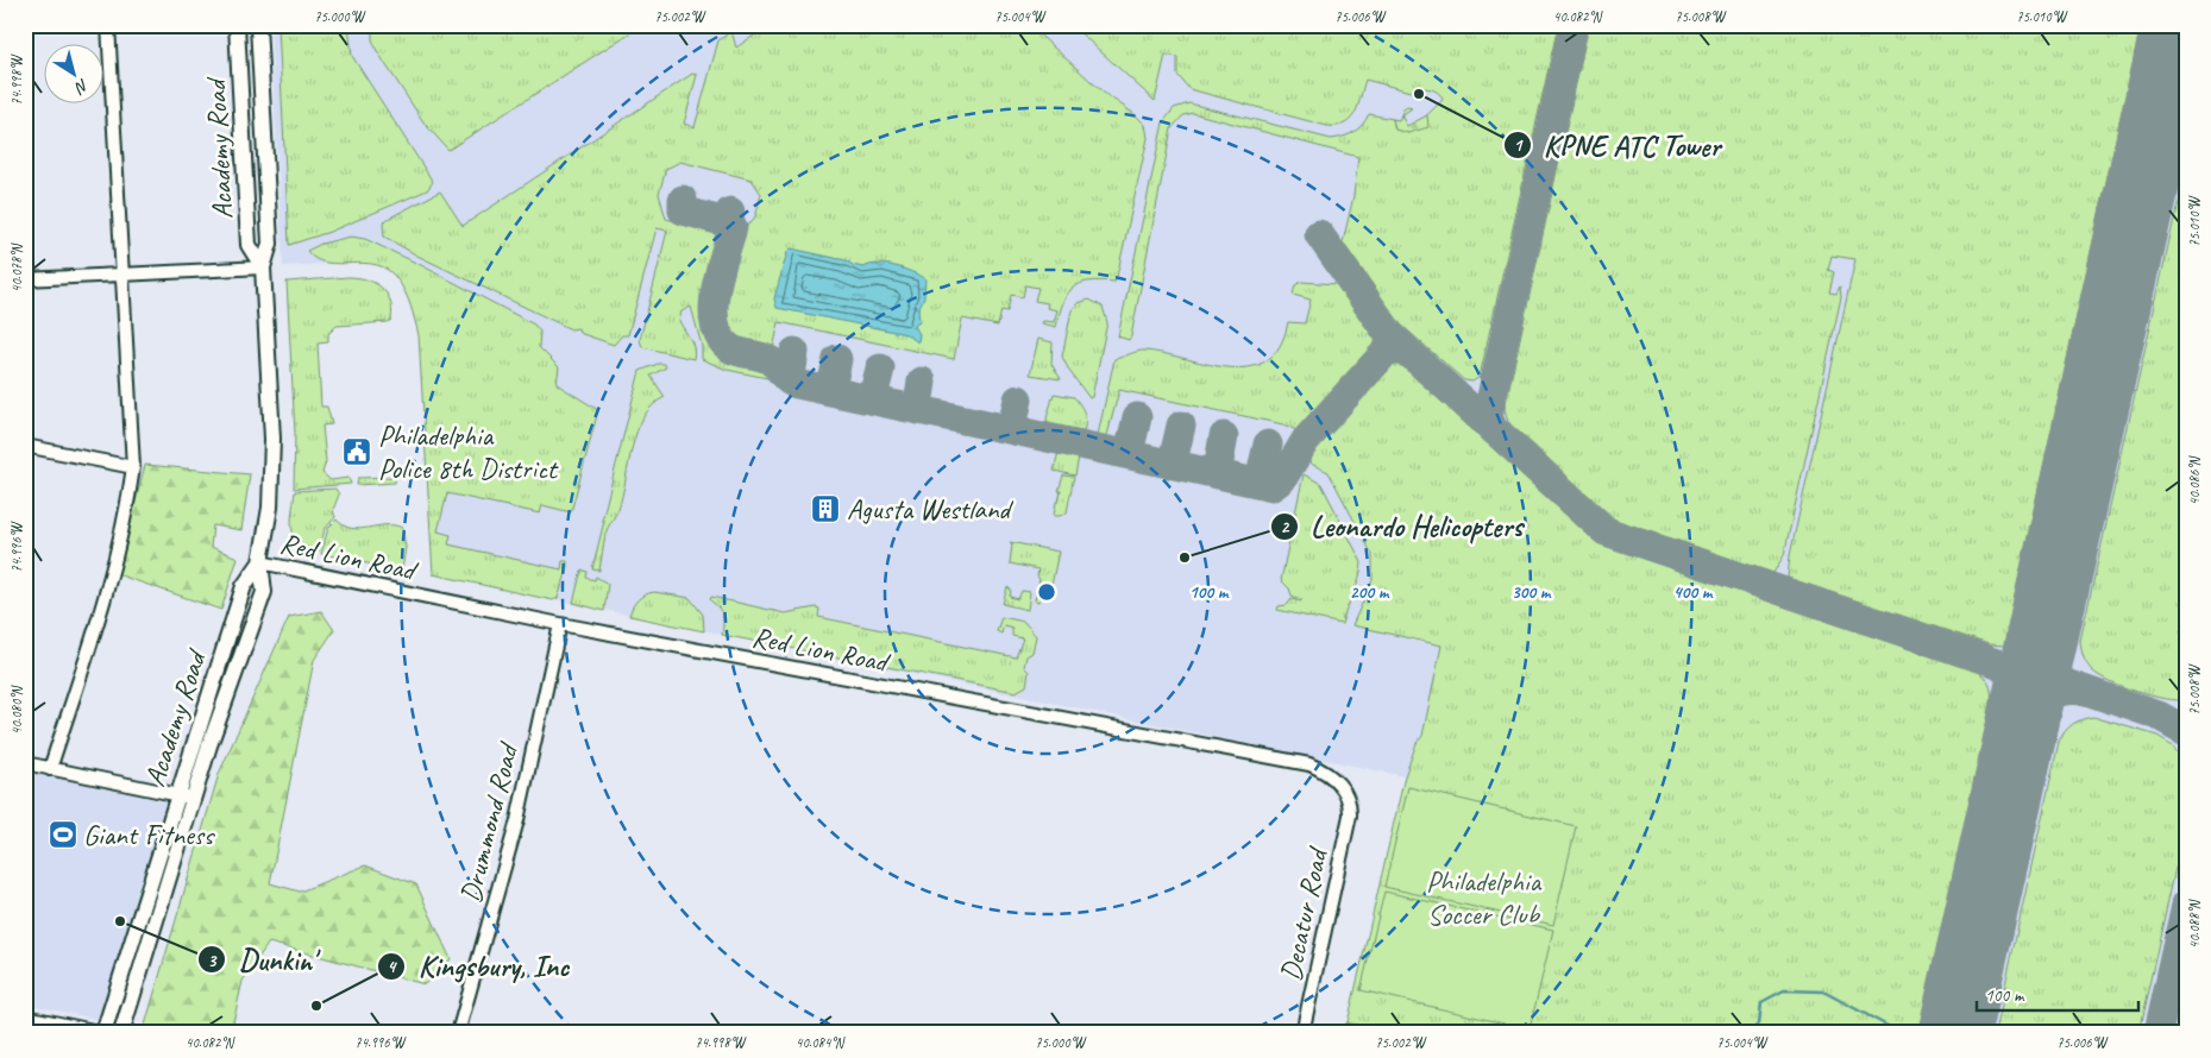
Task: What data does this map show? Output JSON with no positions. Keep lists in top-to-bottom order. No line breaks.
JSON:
{"streets":{"main road":["Academy Road"],"street":["Red Lion Road","Drummond Road","Decatur Road"]},"crossings":[["Academy Road","Red Lion Road"],["Red Lion Road","Drummond Road"],["Red Lion Road","Decatur Road"]],"parks":["Philadelphia Soccer Club"],"places":{"other":["KPNE ATC Tower","Leonardo Helicopters","Dunkin'","Kingsbury, Inc"],"public building":["Philadelphia Police 8th District"],"building":["Agusta Westland"],"sports":["Giant Fitness"]},"scale_bar":"100 m","north":"bottom right","coordinates":["75.000°W","75.002°W","75.004°W","75.006°W","40.082°N","75.008°W","75.010°W","74.998°W","40.078°N","40.086°N","74.996°W","40.080°N","40.088°N","40.084°N"],"rings":["100 m","200 m","300 m","400 m"]}
